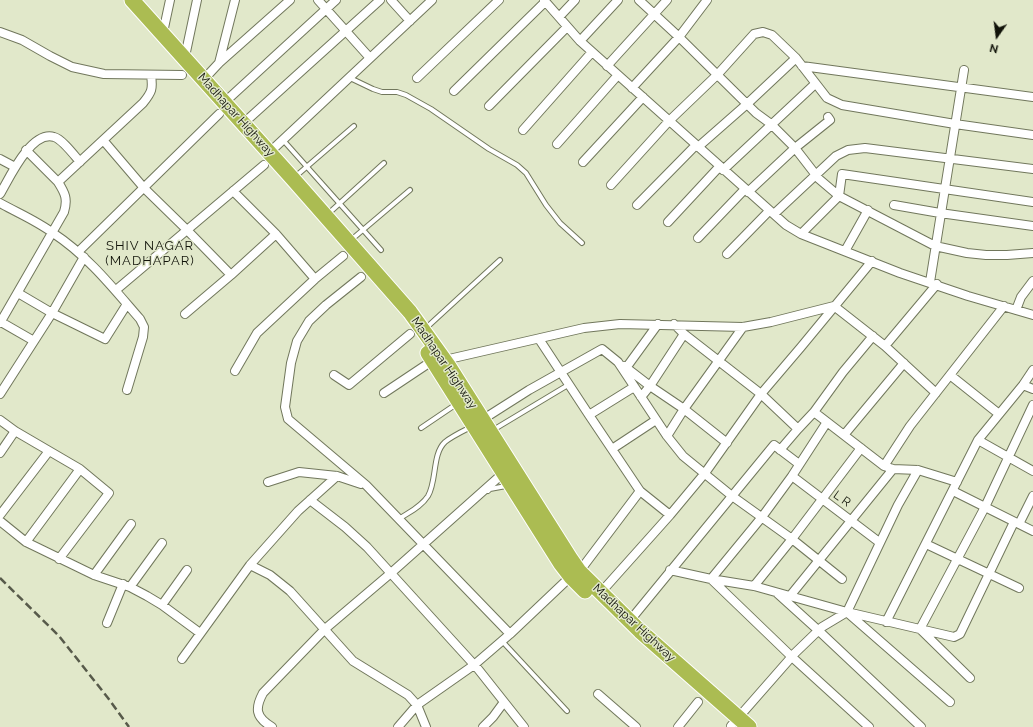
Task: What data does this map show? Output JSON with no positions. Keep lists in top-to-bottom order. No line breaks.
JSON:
{"streets":{"highway":["Madhapar Highway"],"street":["L R"]},"districts":["SHIV NAGAR (MADHAPAR)"],"north":"bottom"}
